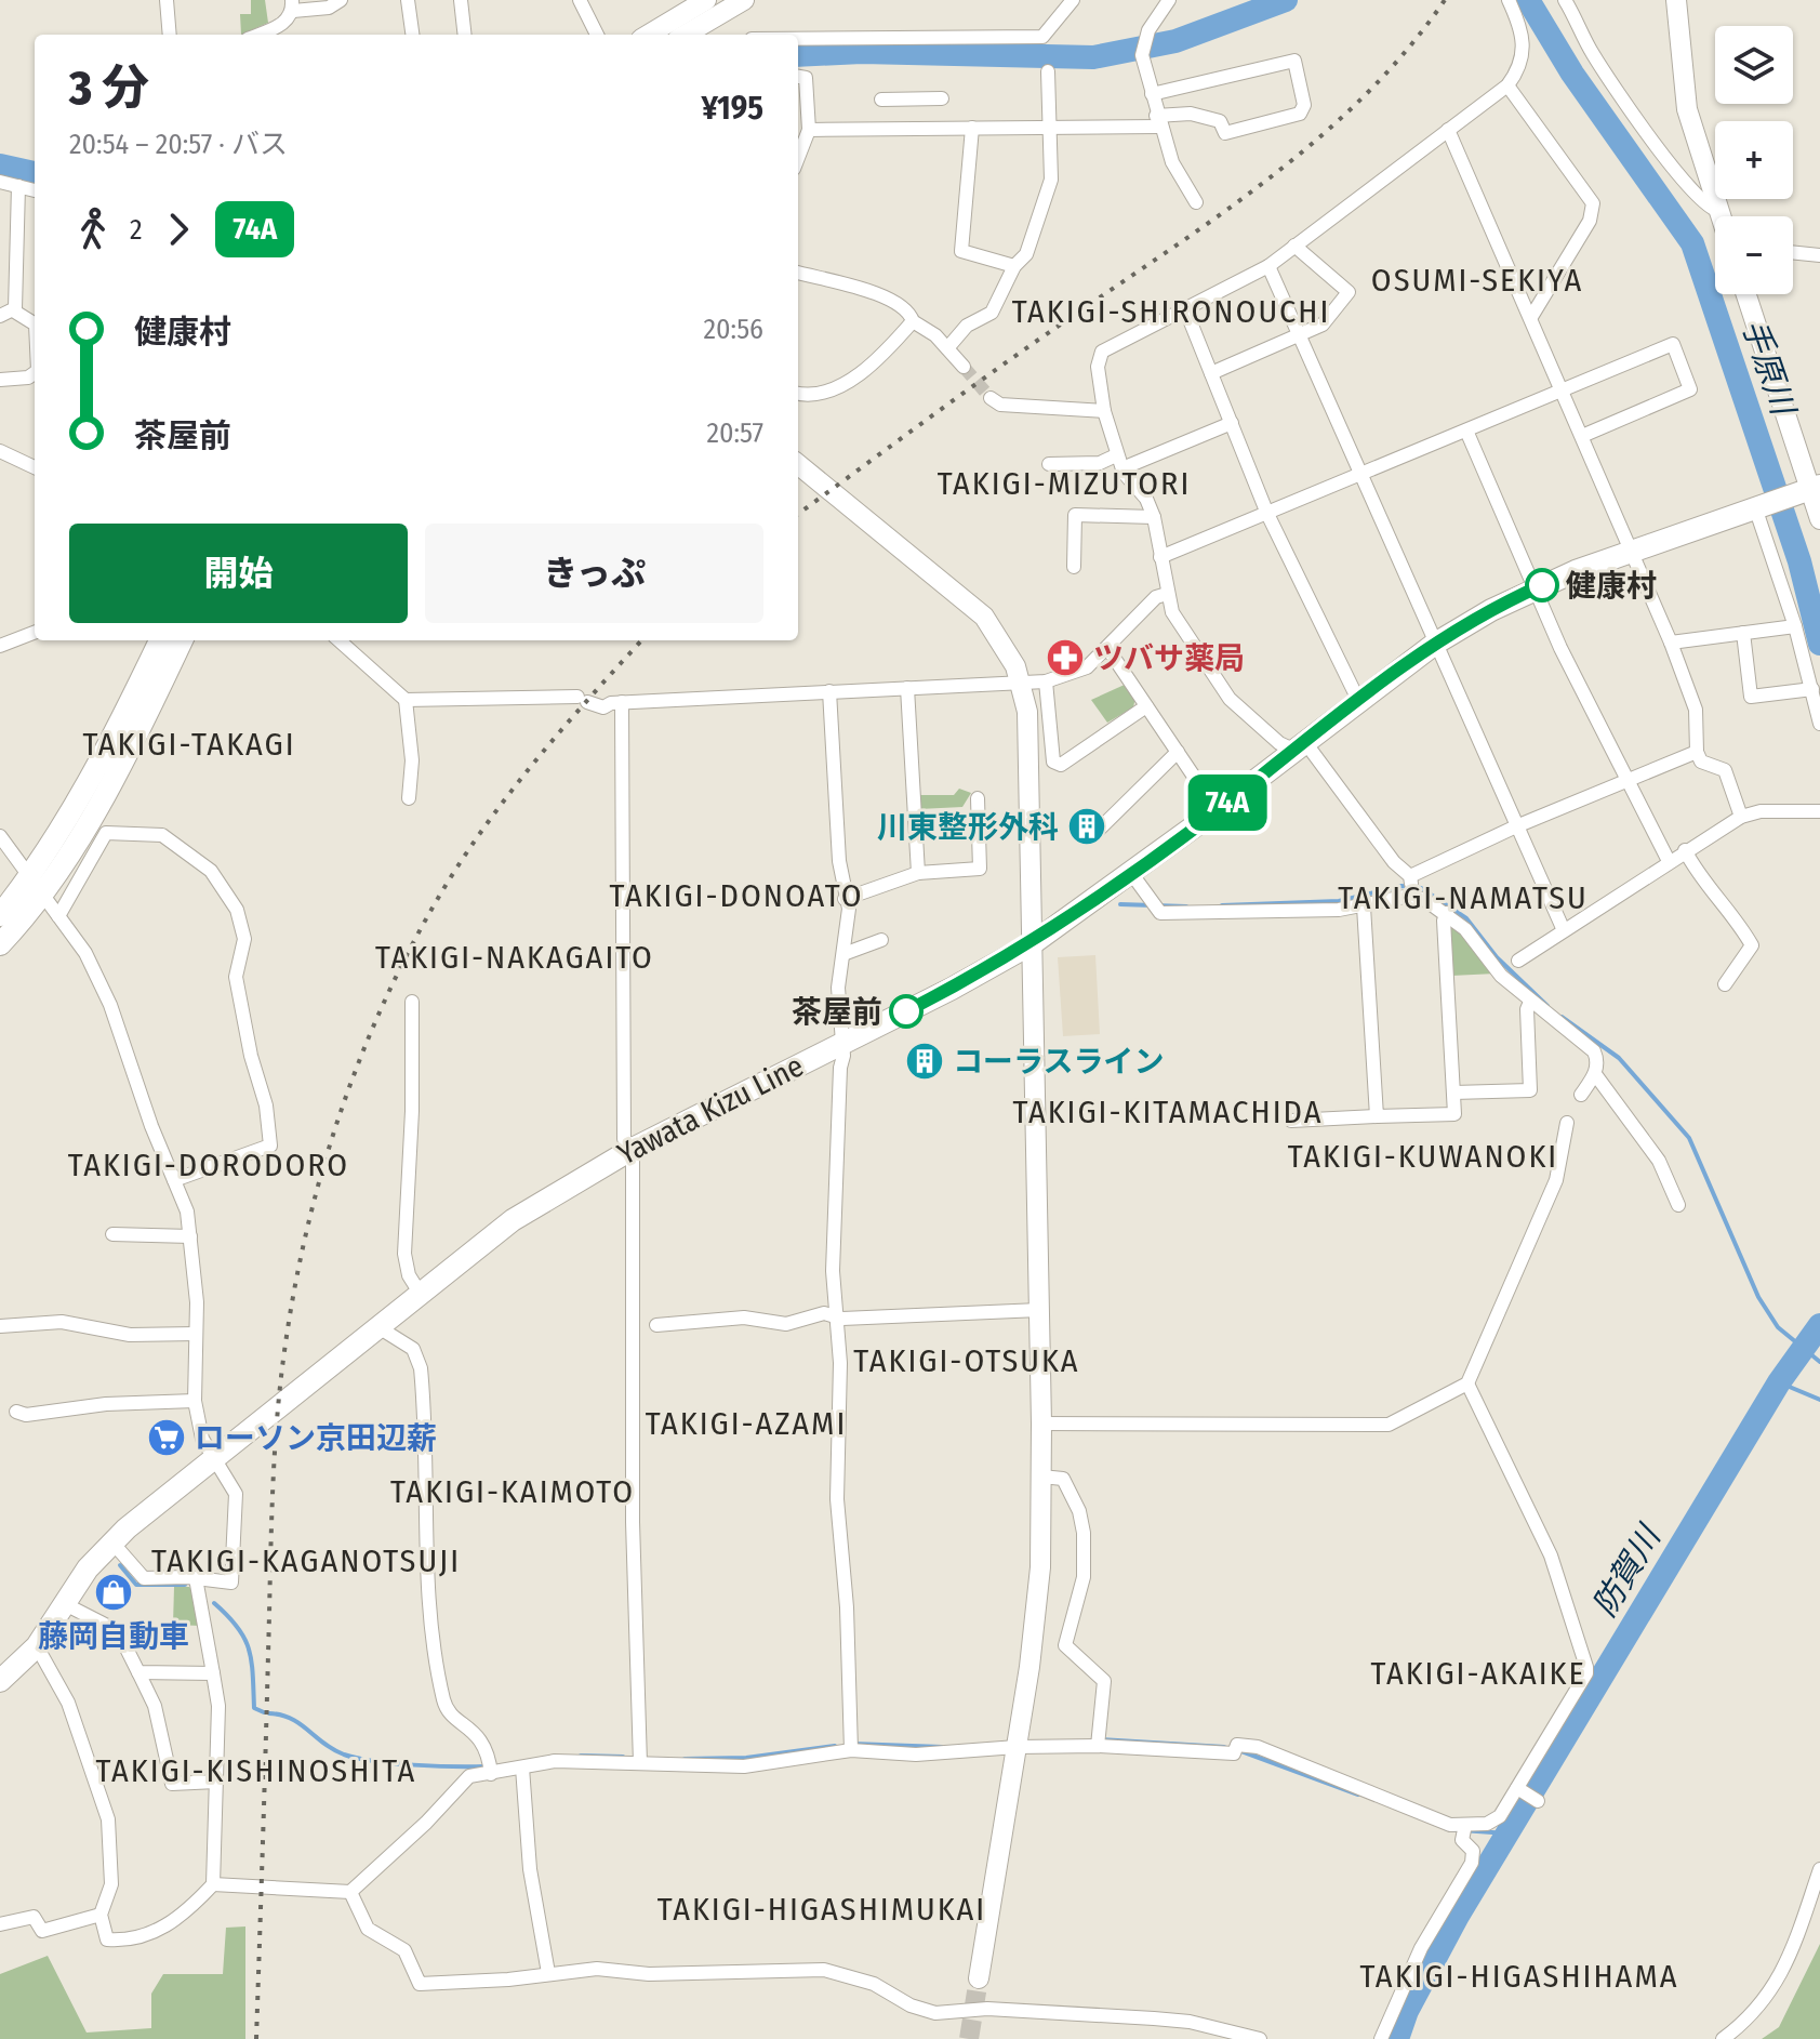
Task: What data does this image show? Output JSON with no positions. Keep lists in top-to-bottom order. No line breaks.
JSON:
{"streets":{"main road":["Yawata Kizu Line"]},"districts":["OSUMI-SEKIYA","TAKIGI-SHIRONOUCHI","TAKIGI-MIZUTORI","TAKIGI-TAKAGI","TAKIGI-DONOATO","TAKIGI-NAMATSU","TAKIGI-NAKAGAITO","TAKIGI-KITAMACHIDA","TAKIGI-KUWANOKI","TAKIGI-DORODORO","TAKIGI-OTSUKA","TAKIGI-AZAMI","TAKIGI-KAIMOTO","TAKIGI-KAGANOTSUJI","TAKIGI-AKAIKE","TAKIGI-KISHINOSHITA","TAKIGI-HIGASHIMUKAI","TAKIGI-HIGASHIHAMA"],"water":["手原川","防賀川"],"places":{"other":["健康村","茶屋前"],"pharmacy":["ツバサ薬局"],"building":["川東整形外科","コーラスライン"],"supermarket":["ローソン京田辺薪"],"shop":["藤岡自動車"]},"lines":["bus line 74A"],"page":{"on_map":"74A","map_buttons":["+","−"],"heading":["3 分","20:54 – 20:57 · バス","¥195"],"legs":["2","74A"],"list":[{"name":"健康村","value":"20:56"},{"name":"茶屋前","value":"20:57"}],"buttons":["開始","きっぷ"]}}
